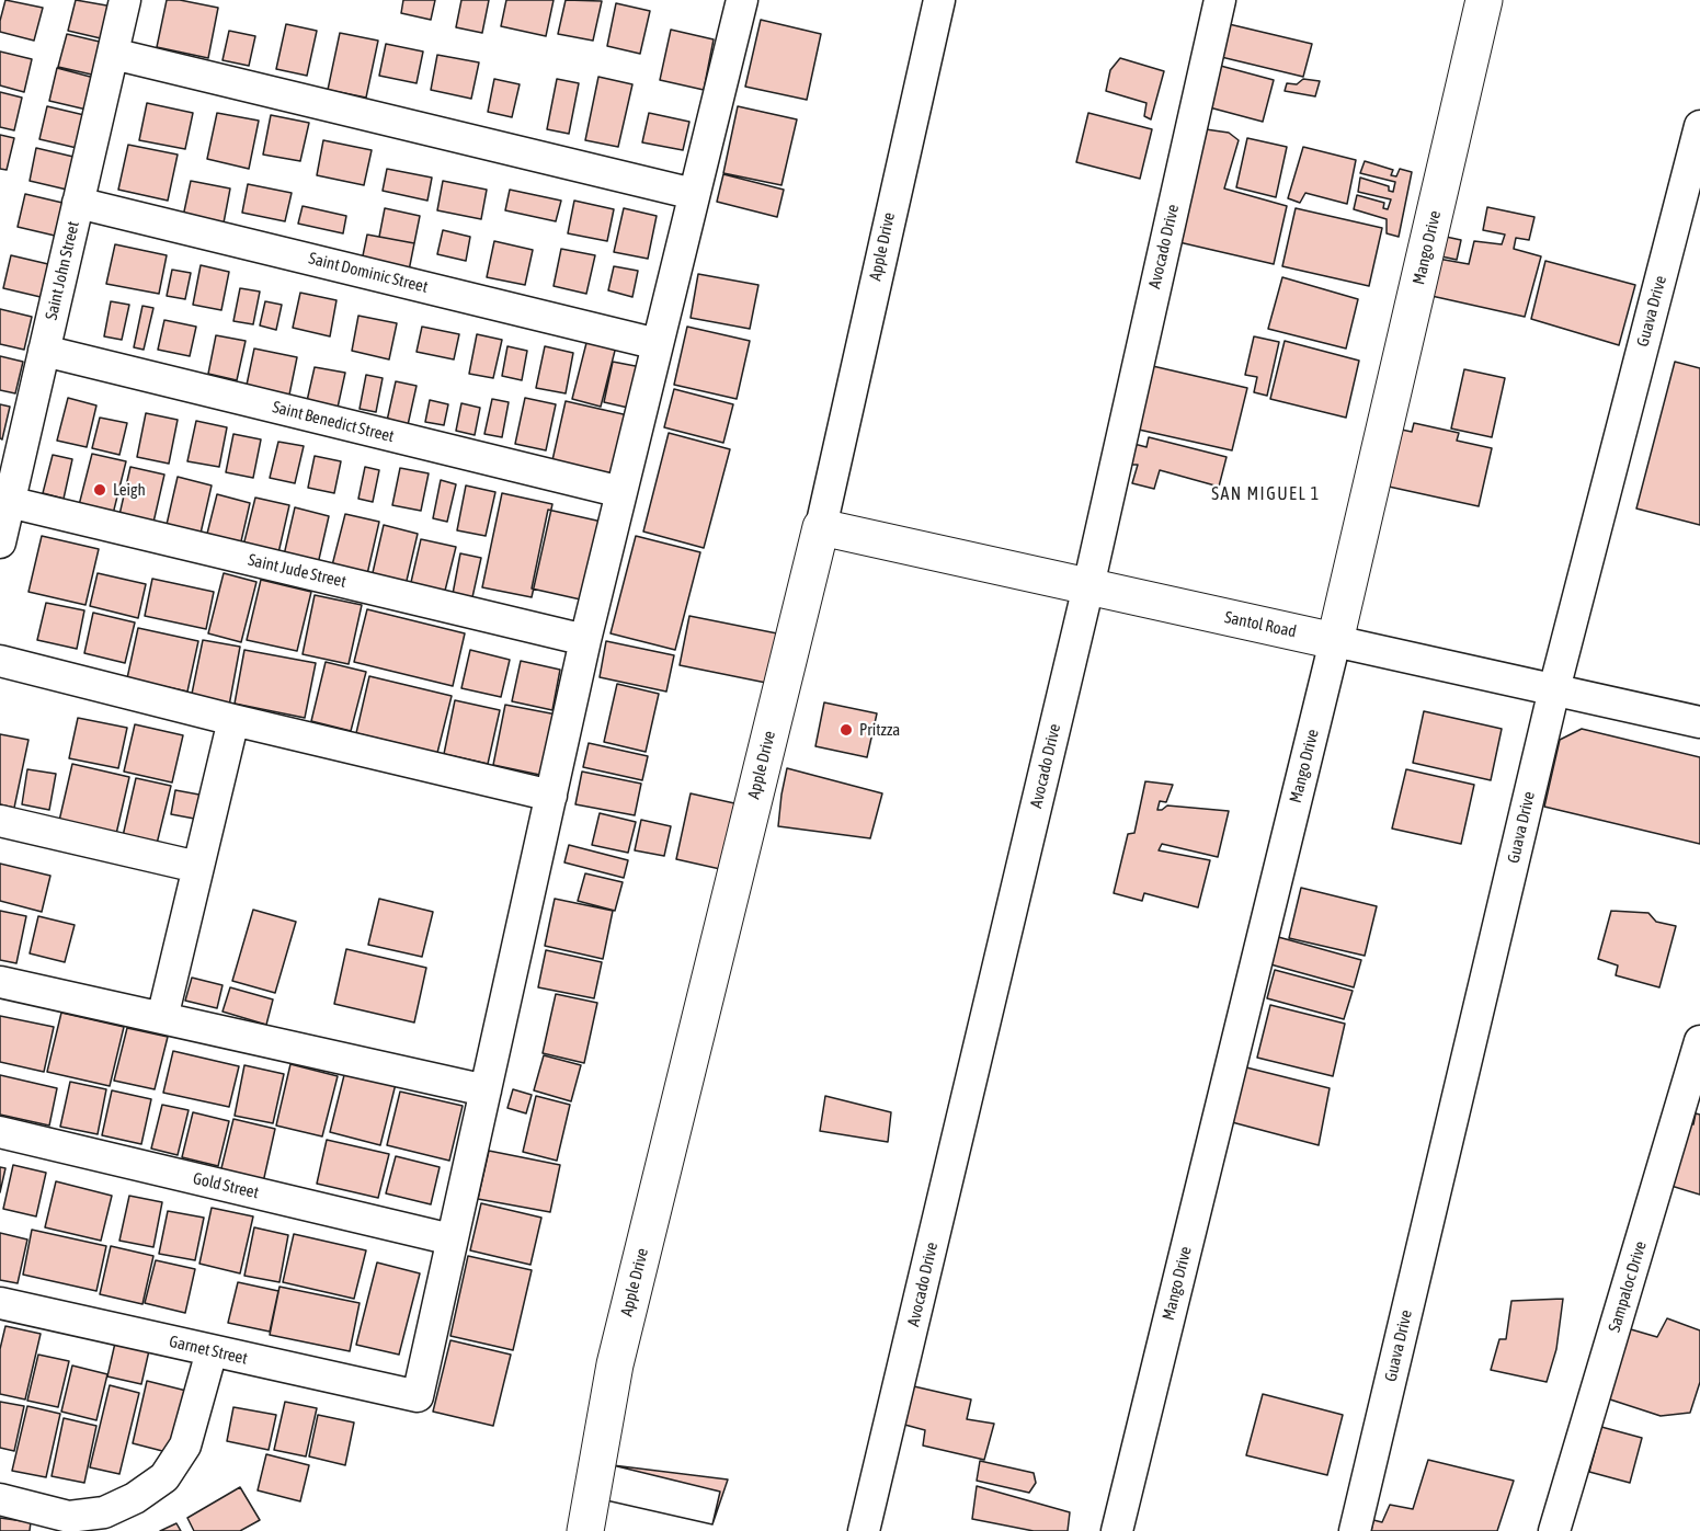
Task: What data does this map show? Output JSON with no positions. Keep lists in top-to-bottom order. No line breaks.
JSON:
{"streets":{"street":["Apple Drive","Avocado Drive","Mango Drive","Saint John Street","Saint Dominic Street","Guava Drive","Saint Benedict Street","Saint Jude Street","Santol Road","Gold Street","Sampaloc Drive","Garnet Street"]},"crossings":[["Apple Drive","Santol Road"],["Avocado Drive","Santol Road"],["Mango Drive","Santol Road"],["Saint John Street","Saint Dominic Street"],["Saint John Street","Saint Benedict Street"],["Saint John Street","Saint Jude Street"],["Guava Drive","Santol Road"],["Gold Street","Garnet Street"]],"districts":["SAN MIGUEL 1"],"places":["Leigh","Pritzza"]}
